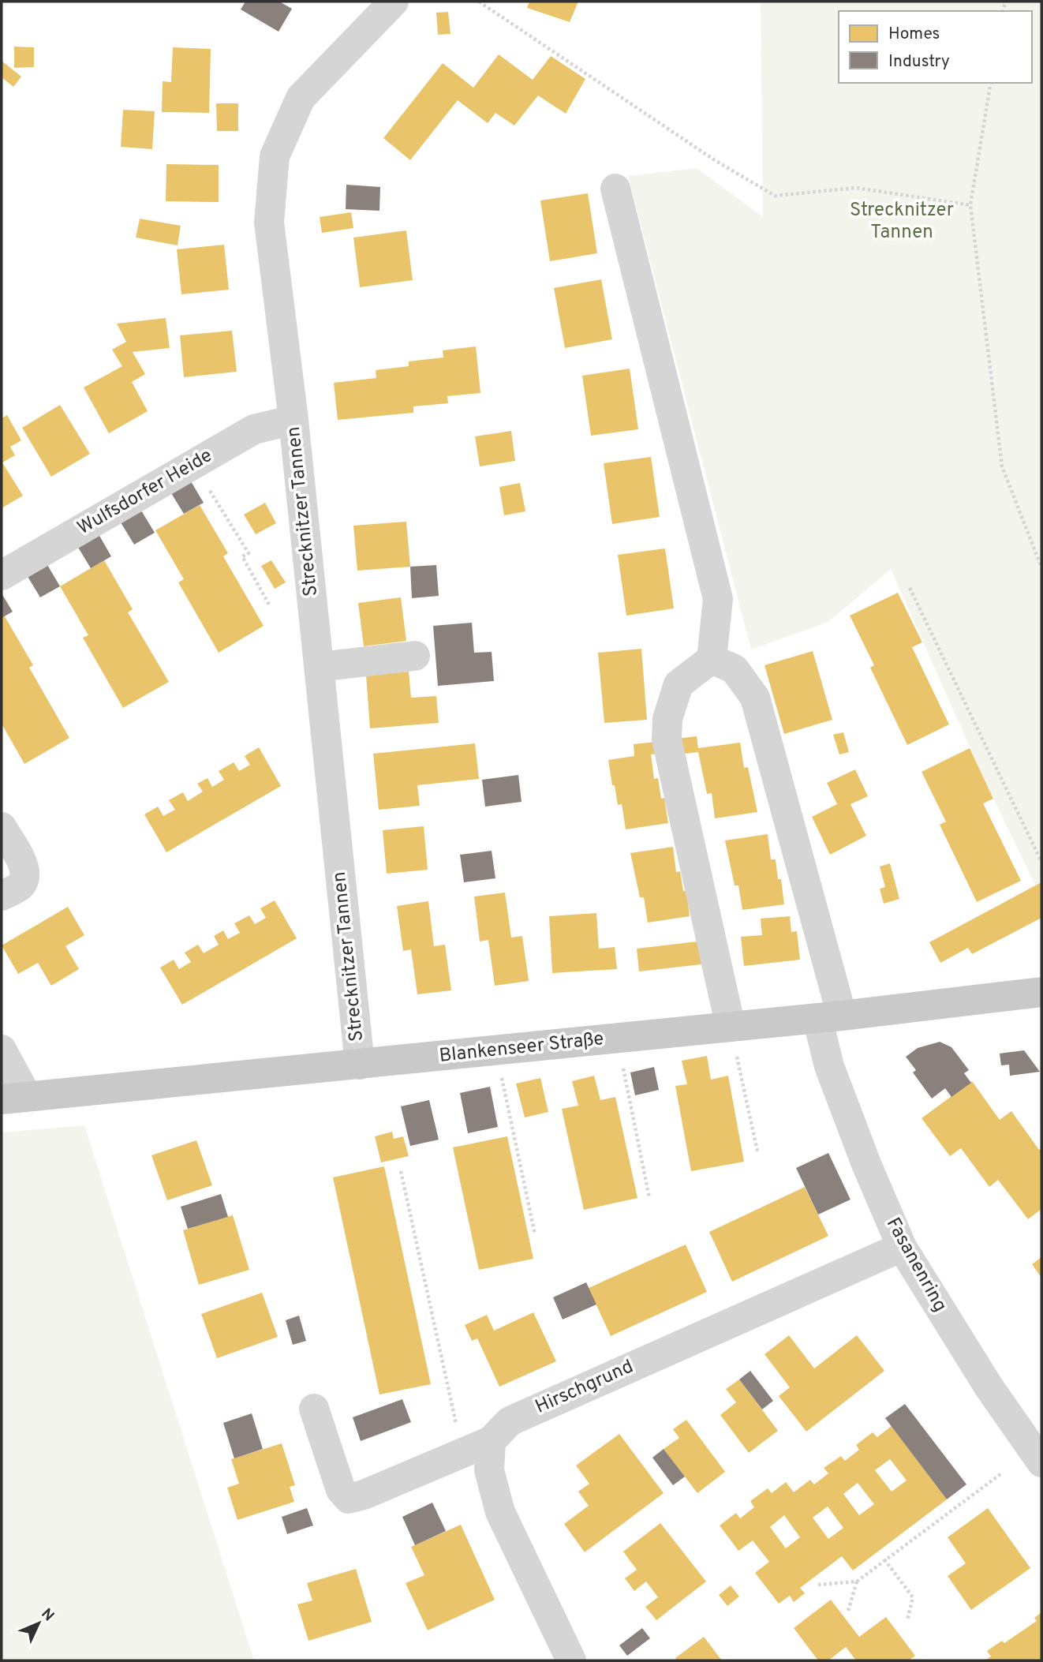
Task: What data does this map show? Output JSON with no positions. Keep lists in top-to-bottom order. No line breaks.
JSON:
{"streets":{"main road":["Blankenseer Straße"],"street":["Wulfsdorfer Heide","Strecknitzer Tannen","Fasanenring","Hirschgrund"]},"crossings":[["Wulfsdorfer Heide","Strecknitzer Tannen"],["Strecknitzer Tannen","Blankenseer Straße"],["Blankenseer Straße","Fasanenring"],["Fasanenring","Hirschgrund"]],"parks":["Strecknitzer Tannen"],"legend":["Homes","Industry"],"north":"top right"}
